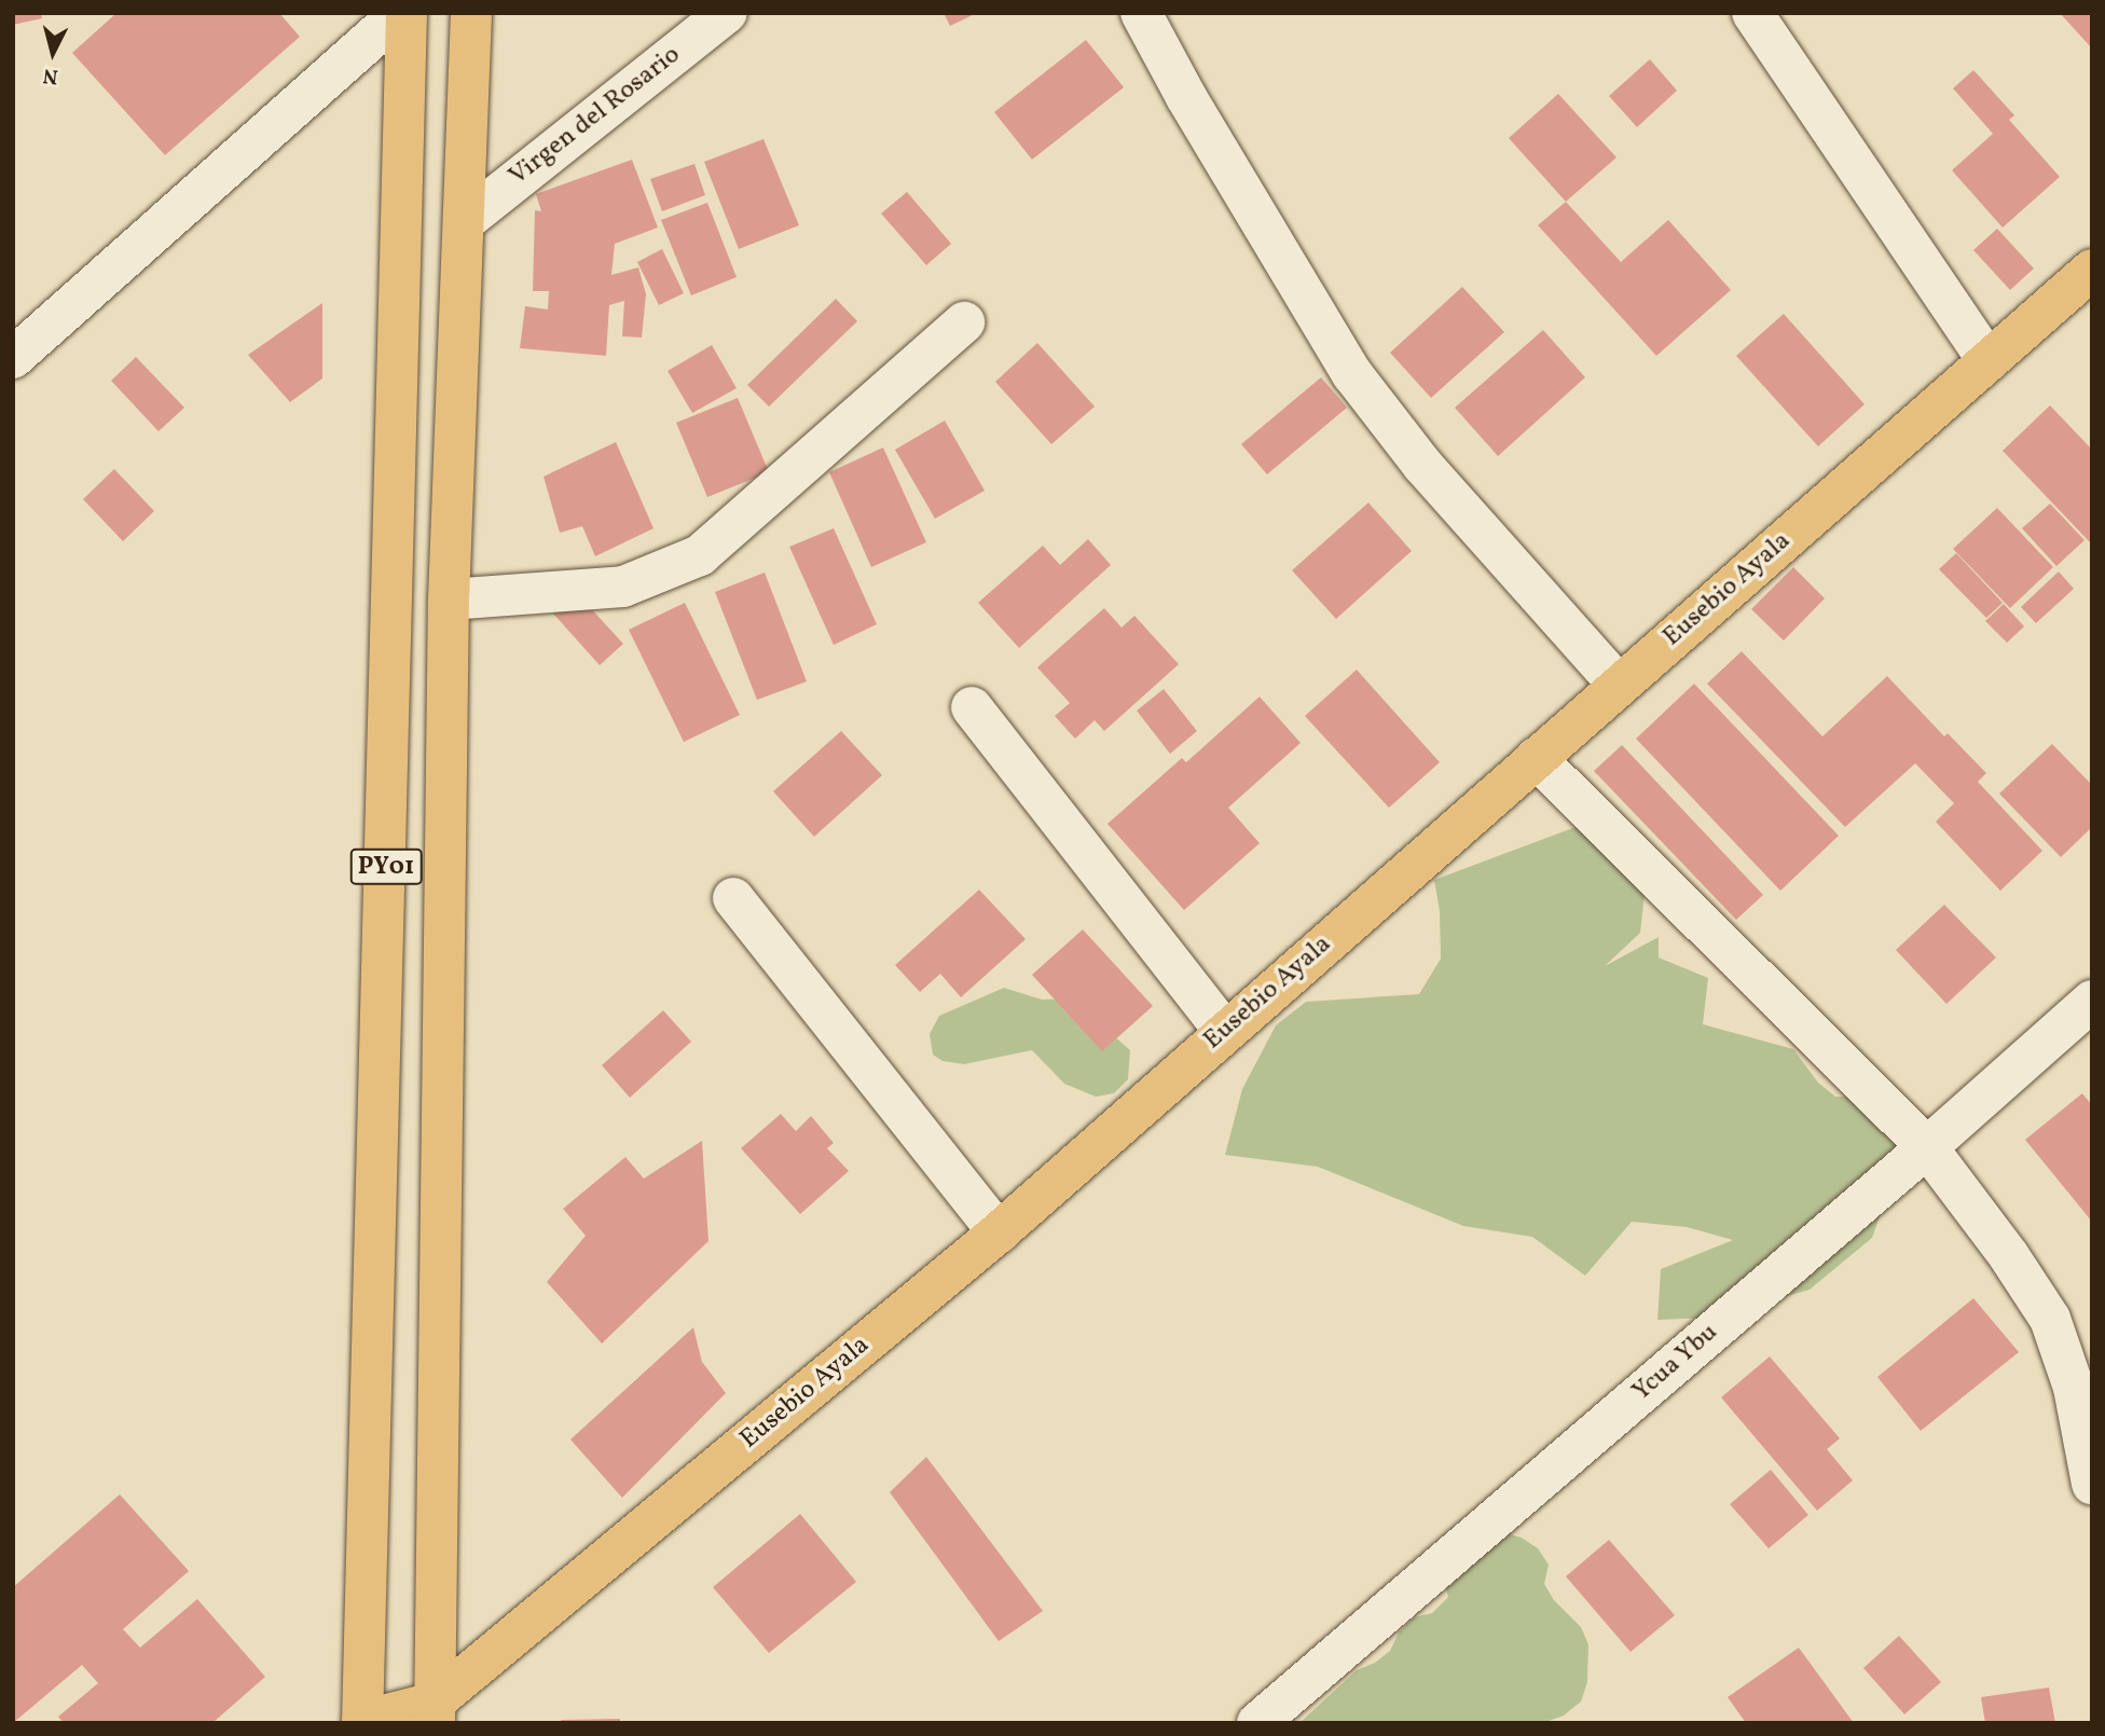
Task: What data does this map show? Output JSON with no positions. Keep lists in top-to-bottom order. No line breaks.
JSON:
{"streets":{"main road":["Eusebio Ayala","PY01"],"street":["Virgen del Rosario","Ycua Ybu"]},"crossings":[["Virgen del Rosario","PY01"],["Eusebio Ayala","PY01"]],"north":"bottom"}
